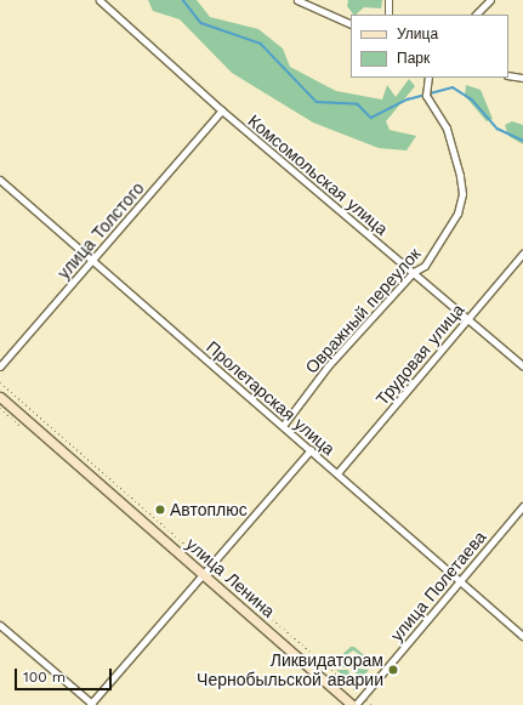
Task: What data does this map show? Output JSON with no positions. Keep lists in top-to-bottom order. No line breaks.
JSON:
{"streets":{"street":["Комсомольская улица","улица Толстого","Овражный переулок","Трудовая улица","Пролетарская улица","улица Ленина","улица Полетаева"]},"crossings":[["Комсомольская улица","улица Толстого"],["Комсомольская улица","Овражный переулок"],["Комсомольская улица","Трудовая улица"],["улица Толстого","Пролетарская улица"],["Овражный переулок","Пролетарская улица"],["Трудовая улица","Пролетарская улица"],["Пролетарская улица","улица Полетаева"],["улица Ленина","улица Полетаева"]],"places":["Автоплюс","Ликвидаторам Чернобыльской аварии"],"legend":["Улица","Парк"],"scale_bar":"100 m"}
